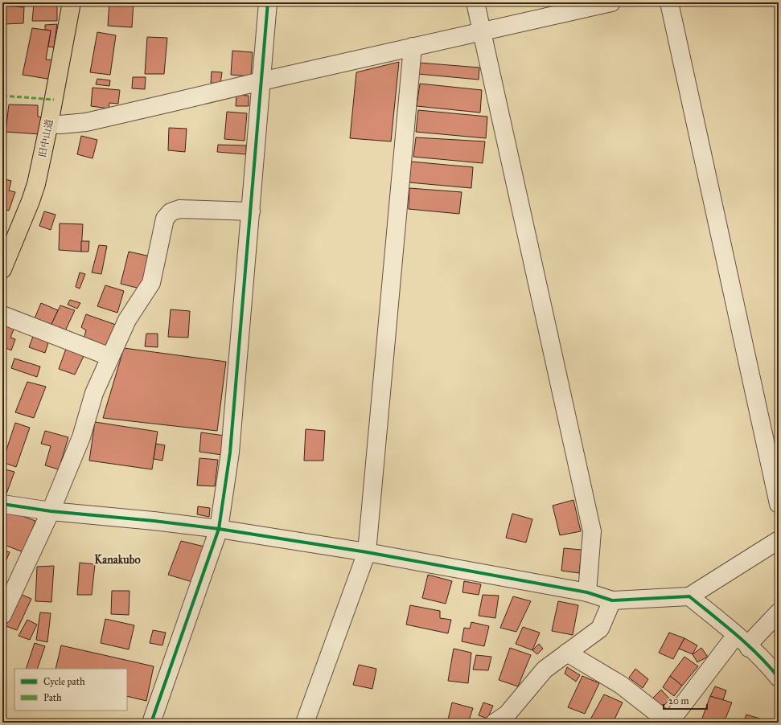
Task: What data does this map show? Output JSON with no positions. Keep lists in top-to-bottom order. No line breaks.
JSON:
{"streets":{"main road":["旧中山道"]},"districts":["Kanakubo"],"legend":["Cycle path","Path"],"scale_bar":"20 m"}
